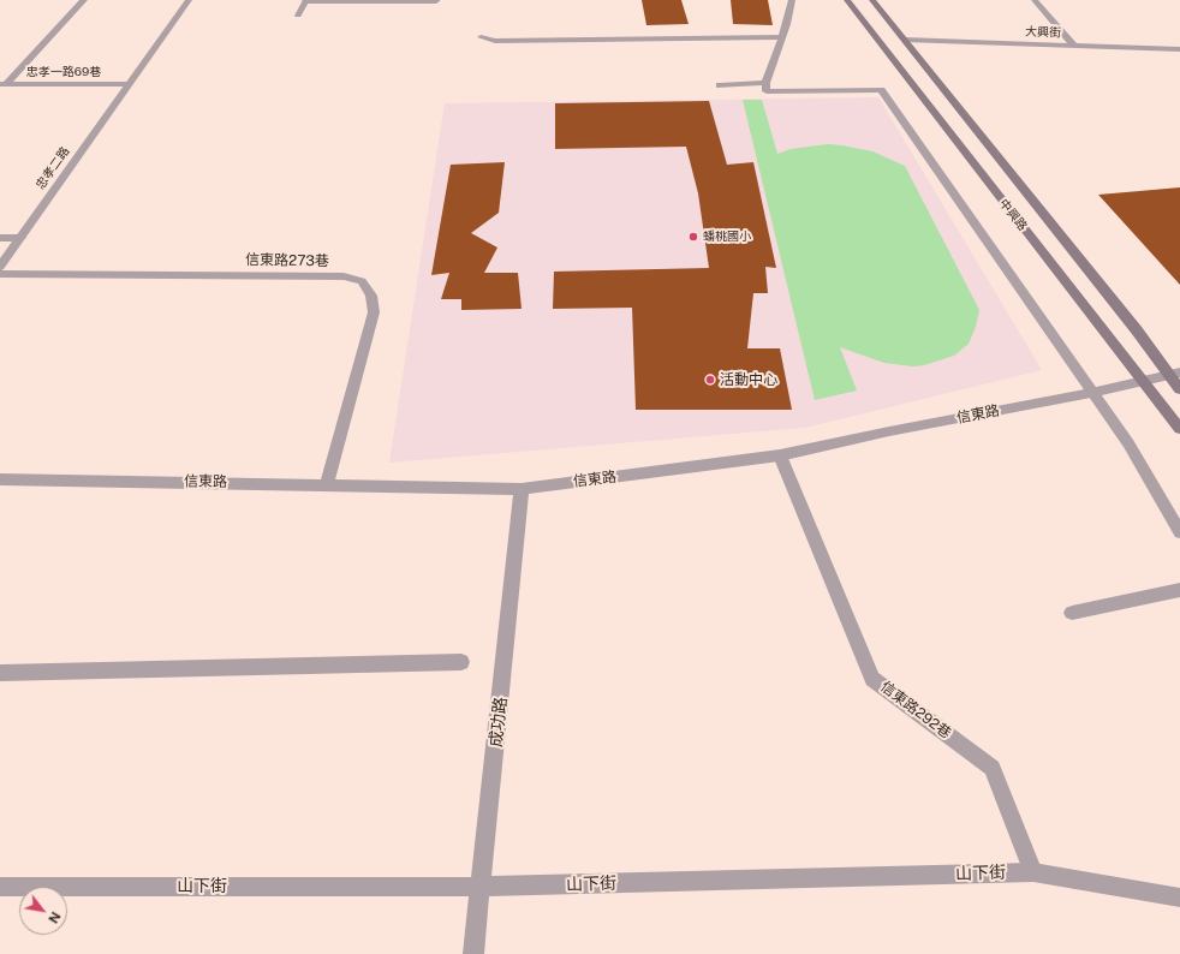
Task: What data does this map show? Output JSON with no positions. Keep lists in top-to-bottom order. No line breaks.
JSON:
{"streets":{"street":["大興街","忠孝一路69巷","忠孝二路","中興路","信東路273巷","信東路","信東路292巷","成功路","山下街"]},"crossings":[["大興街","中興路"],["忠孝一路69巷","忠孝二路"],["中興路","信東路"],["信東路273巷","信東路"],["信東路","信東路292巷"],["信東路","成功路"],["信東路292巷","山下街"],["成功路","山下街"]],"places":["蟠桃國小","活動中心"],"north":"bottom right"}
